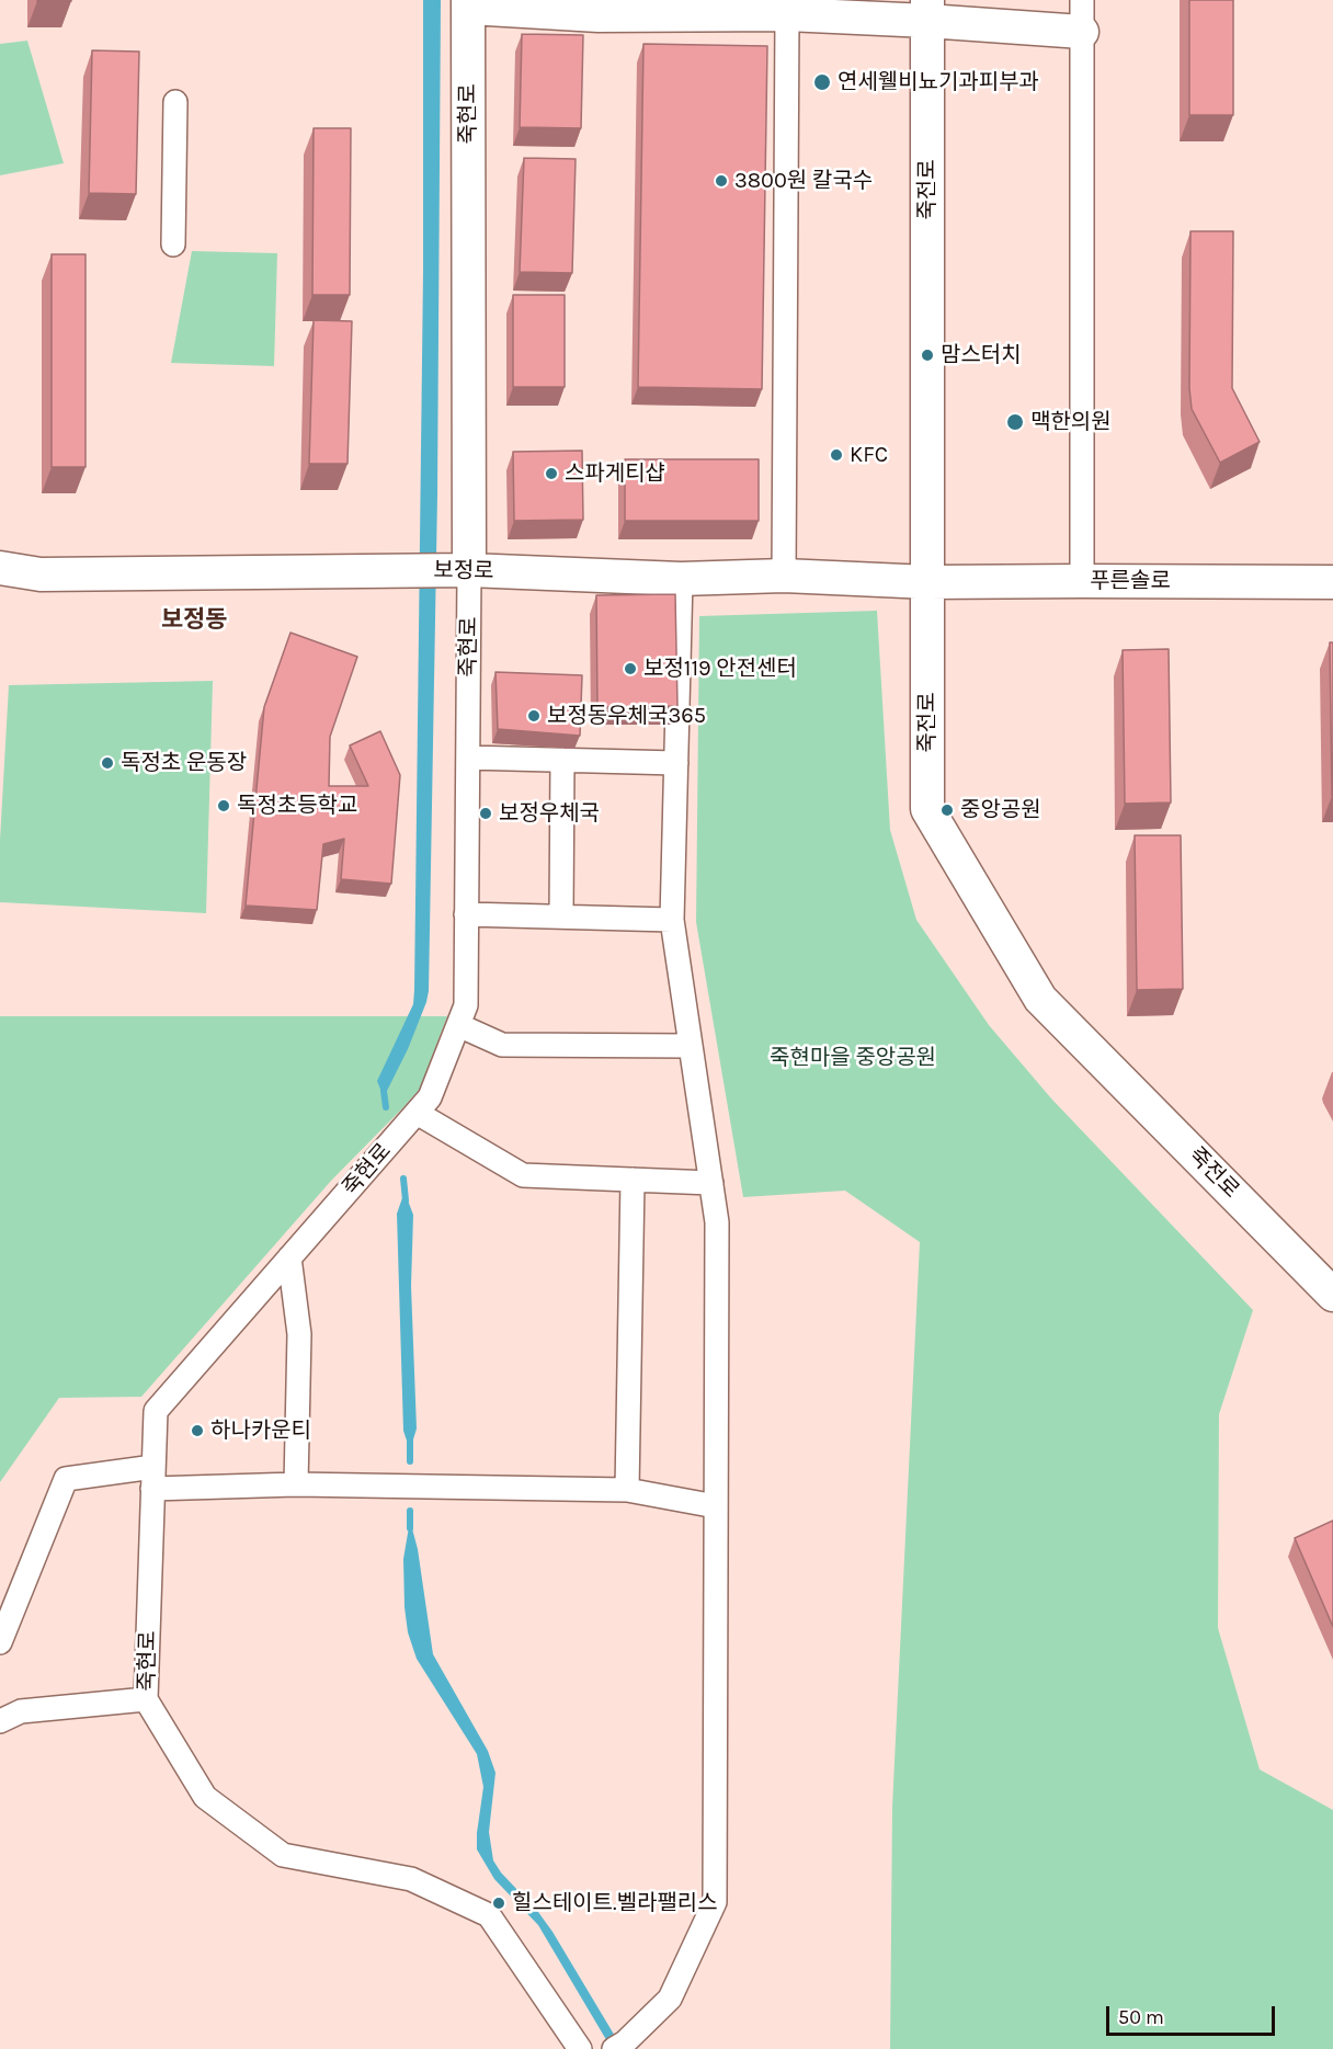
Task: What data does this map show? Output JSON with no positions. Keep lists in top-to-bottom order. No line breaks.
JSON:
{"streets":{"street":["죽현로","죽전로","보정로","푸른솔로"]},"crossings":[["죽현로","보정로"],["죽전로","보정로"],["죽전로","푸른솔로"],["보정로","푸른솔로"]],"districts":["보정동"],"parks":["죽현마을 중앙공원"],"places":["연세웰비뇨기과피부과","3800원 칼국수","맘스터치","맥한의원","KFC","스파게티샵","보정119 안전센터","보정동우체국365","독정초 운동장","독정초등학교","중앙공원","보정우체국","하나카운티","힐스테이트.벨라팰리스"],"scale_bar":"50 m"}
